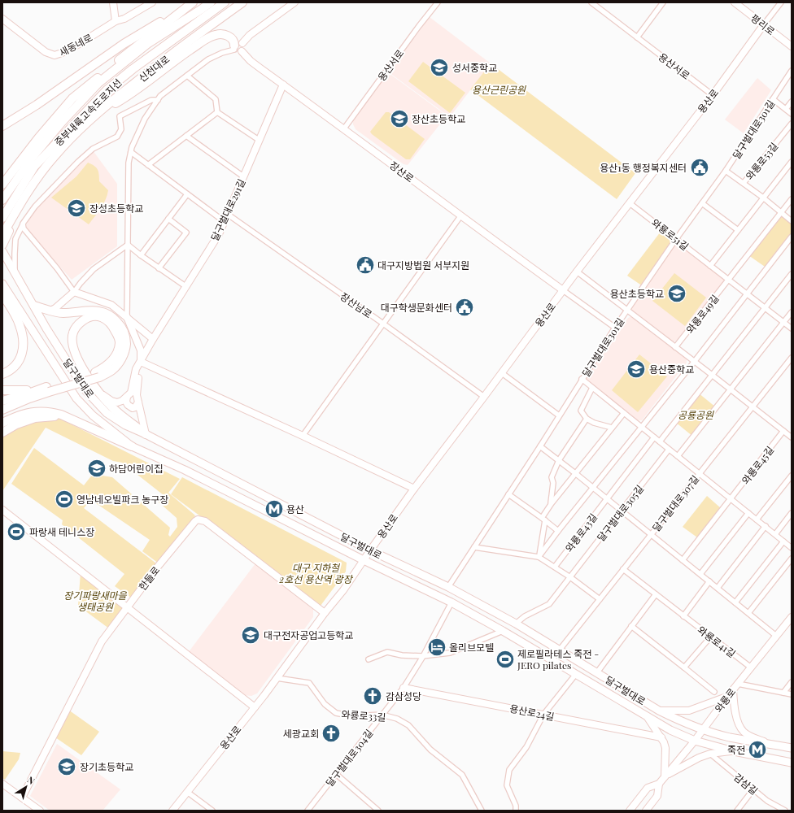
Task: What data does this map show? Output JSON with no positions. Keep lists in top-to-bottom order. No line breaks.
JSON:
{"streets":{"highway":["신천대로","중부내륙고속도로지선"],"main road":["달구벌대로"],"street":["평리로","새동네로","용산서로","용산로","달구벌대로301길","와룡로53길","장산로","달구벌대로291길","와룡로51길","장산남로","와룡로49길","와룡로45길","달구벌대로307길","달구벌대로305길","와룡로43길","한들로","와룡로41길","와룡로","용산로24길","와룡로33길","달구벌대로304길","감삼길"]},"crossings":[["평리로","용산로"],["용산서로","용산로"],["용산서로","장산로"],["용산로","장산로"],["용산로","와룡로51길"],["용산로","장산남로"],["용산로","달구벌대로"],["용산로","한들로"],["용산로","와룡로33길"],["달구벌대로301길","와룡로53길"],["달구벌대로301길","와룡로51길"],["달구벌대로301길","달구벌대로"],["장산로","달구벌대로291길"],["달구벌대로291길","장산남로"],["와룡로51길","와룡로49길"],["달구벌대로","달구벌대로307길"],["달구벌대로","달구벌대로305길"],["달구벌대로","와룡로"],["달구벌대로307길","와룡로41길"],["와룡로41길","와룡로"],["용산로24길","달구벌대로304길"],["와룡로33길","달구벌대로304길"]],"parks":["용산근린공원","공룡공원","대구 지하철 2호선 용산역 광장","장기파랑새마을 생태공원"],"places":{"school or university":["성서중학교","장산초등학교","장성초등학교","용산초등학교","용산중학교","하담어린이집","대구전자공업고등학교","장기초등학교"],"public building":["용산1동 행정복지센터","대구지방법원 서부지원","대구학생문화센터"],"sports":["영남네오빌파크 농구장","파랑새 테니스장","제로필라테스 죽전 - JERO pilates"],"metro station":["용산","죽전"],"hotel":["올리브모텔"],"church":["감삼성당","세광교회"]},"north":"top right"}
